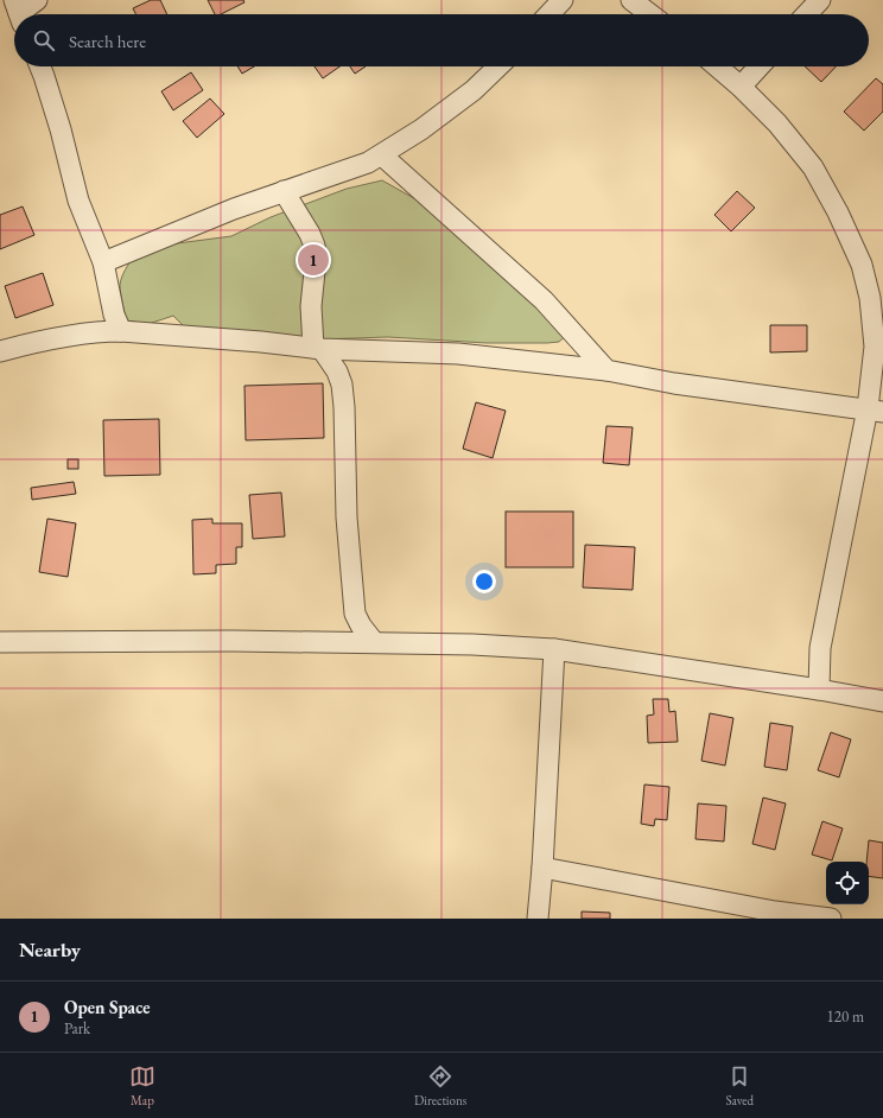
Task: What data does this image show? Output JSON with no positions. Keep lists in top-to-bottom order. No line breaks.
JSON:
{"page":{"search":"Search here","pins":"1","heading":"Nearby","list":[{"mark":"1","name":"Open Space","note":"Park","value":"120 m"}],"nav":["Map","Directions","Saved"]}}
